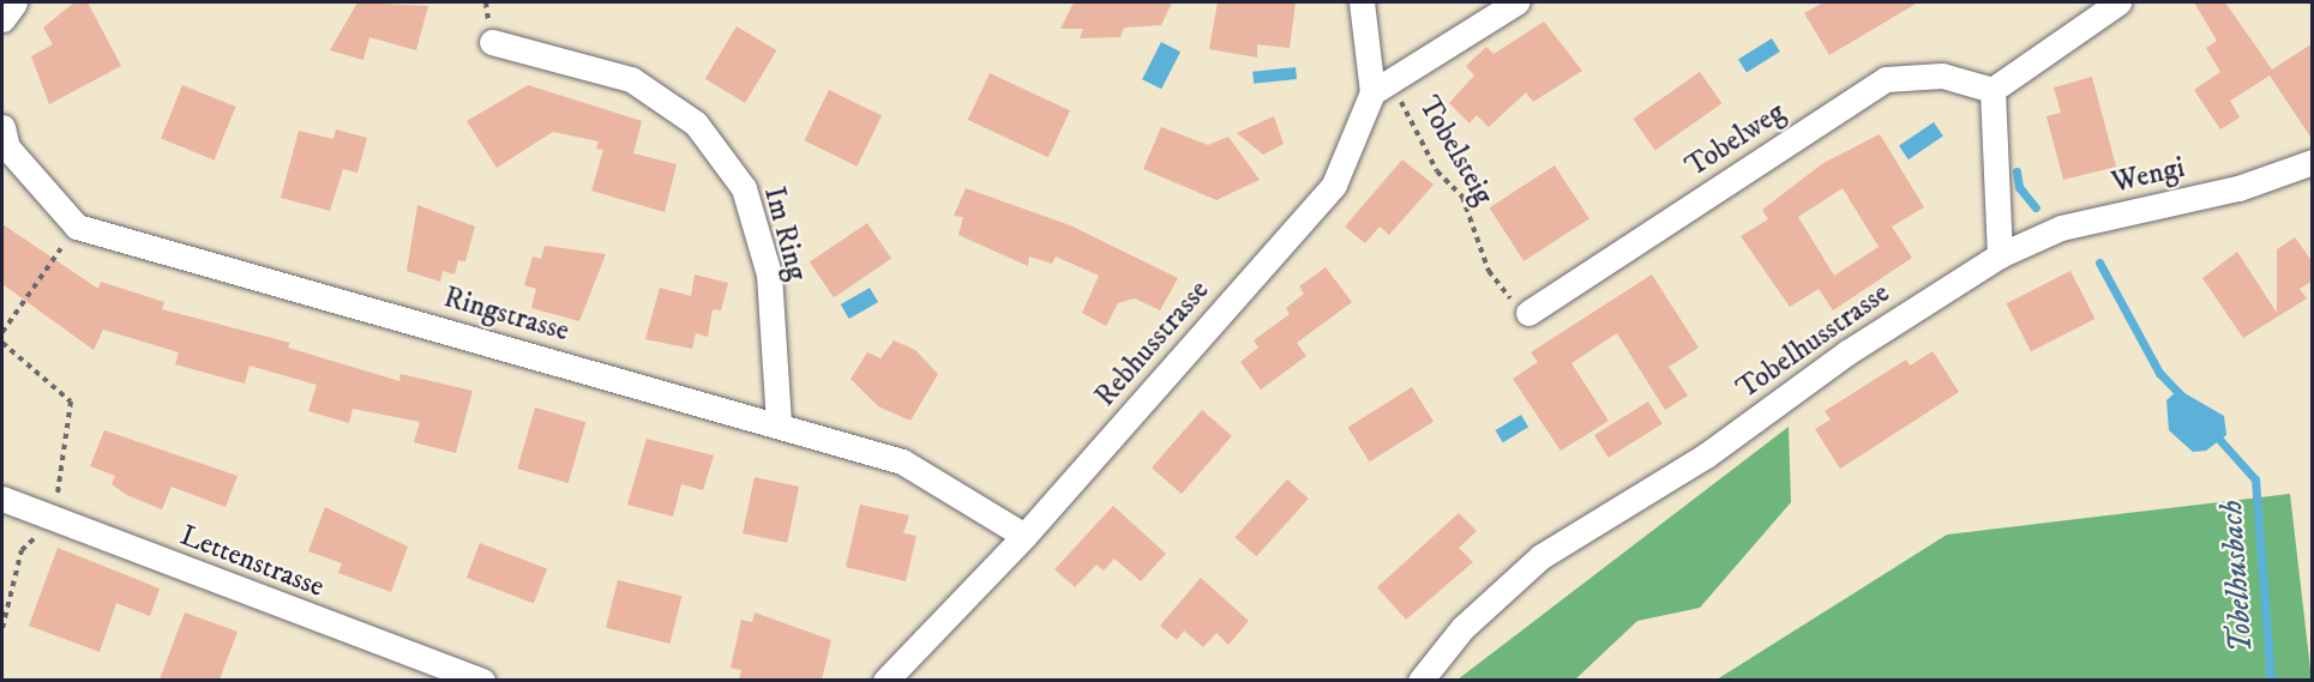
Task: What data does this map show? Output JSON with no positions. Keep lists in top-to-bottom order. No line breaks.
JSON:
{"streets":{"street":["Tobelweg","Wengi","Im Ring","Ringstrasse","Tobelhusstrasse","Rebhusstrasse","Lettenstrasse"],"path":["Tobelsteig"]},"crossings":[["Tobelweg","Tobelsteig"],["Tobelsteig","Rebhusstrasse"],["Wengi","Tobelhusstrasse"],["Im Ring","Ringstrasse"],["Ringstrasse","Rebhusstrasse"]],"water":["Tobelhusbach"]}
